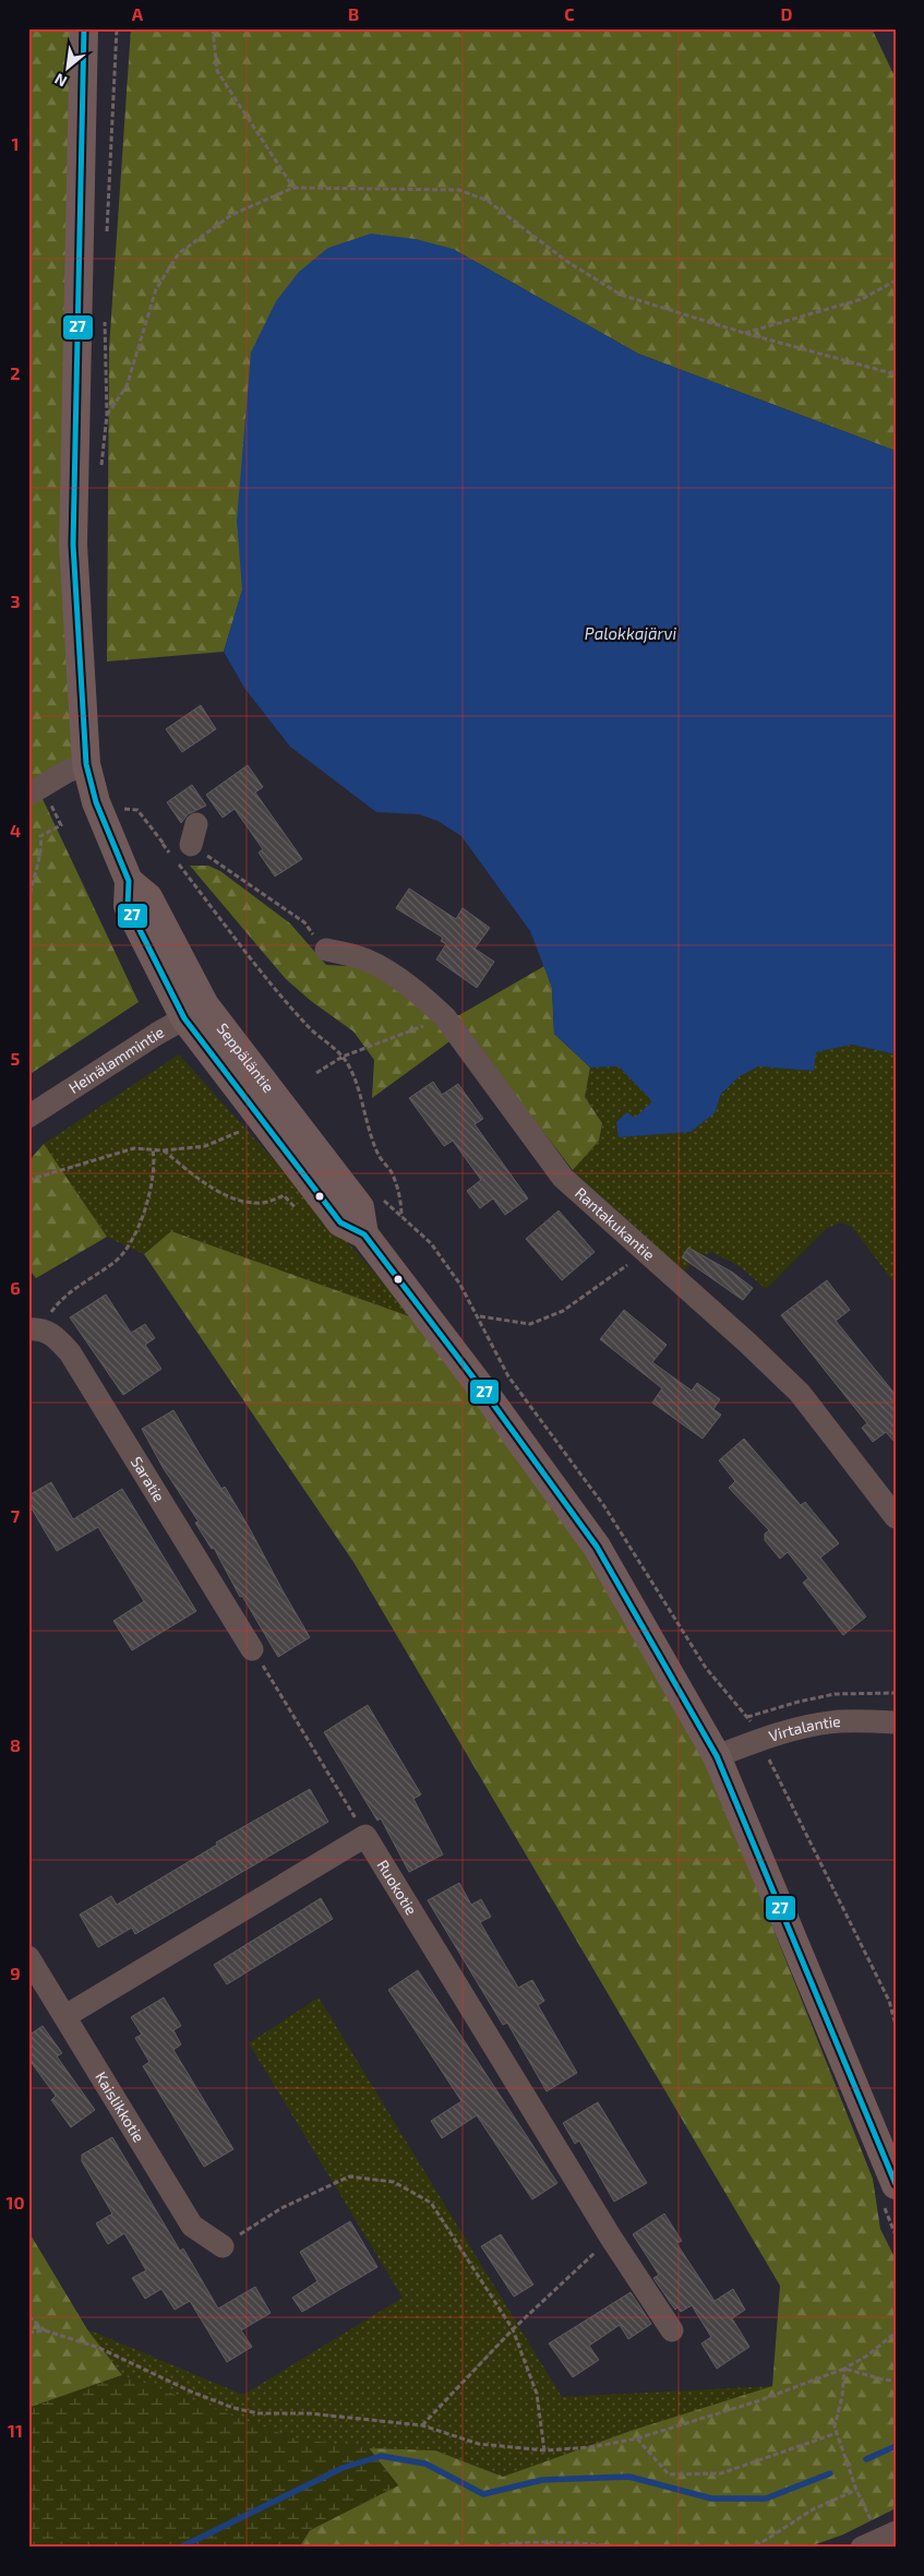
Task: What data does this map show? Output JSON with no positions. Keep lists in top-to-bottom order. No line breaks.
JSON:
{"streets":{"main road":["Seppäläntie"],"street":["Heinälammintie","Rantakukantie","Saratie","Virtalantie","Ruokotie","Kaislikkotie"]},"crossings":[["Seppäläntie","Heinälammintie"],["Seppäläntie","Virtalantie"]],"water":["Palokkajärvi"],"lines":["transit line 27"],"north":"bottom left","grid":{"columns":["A","B","C","D"],"rows":["1","2","3","4","5","6","7","8","9","10","11"]}}
